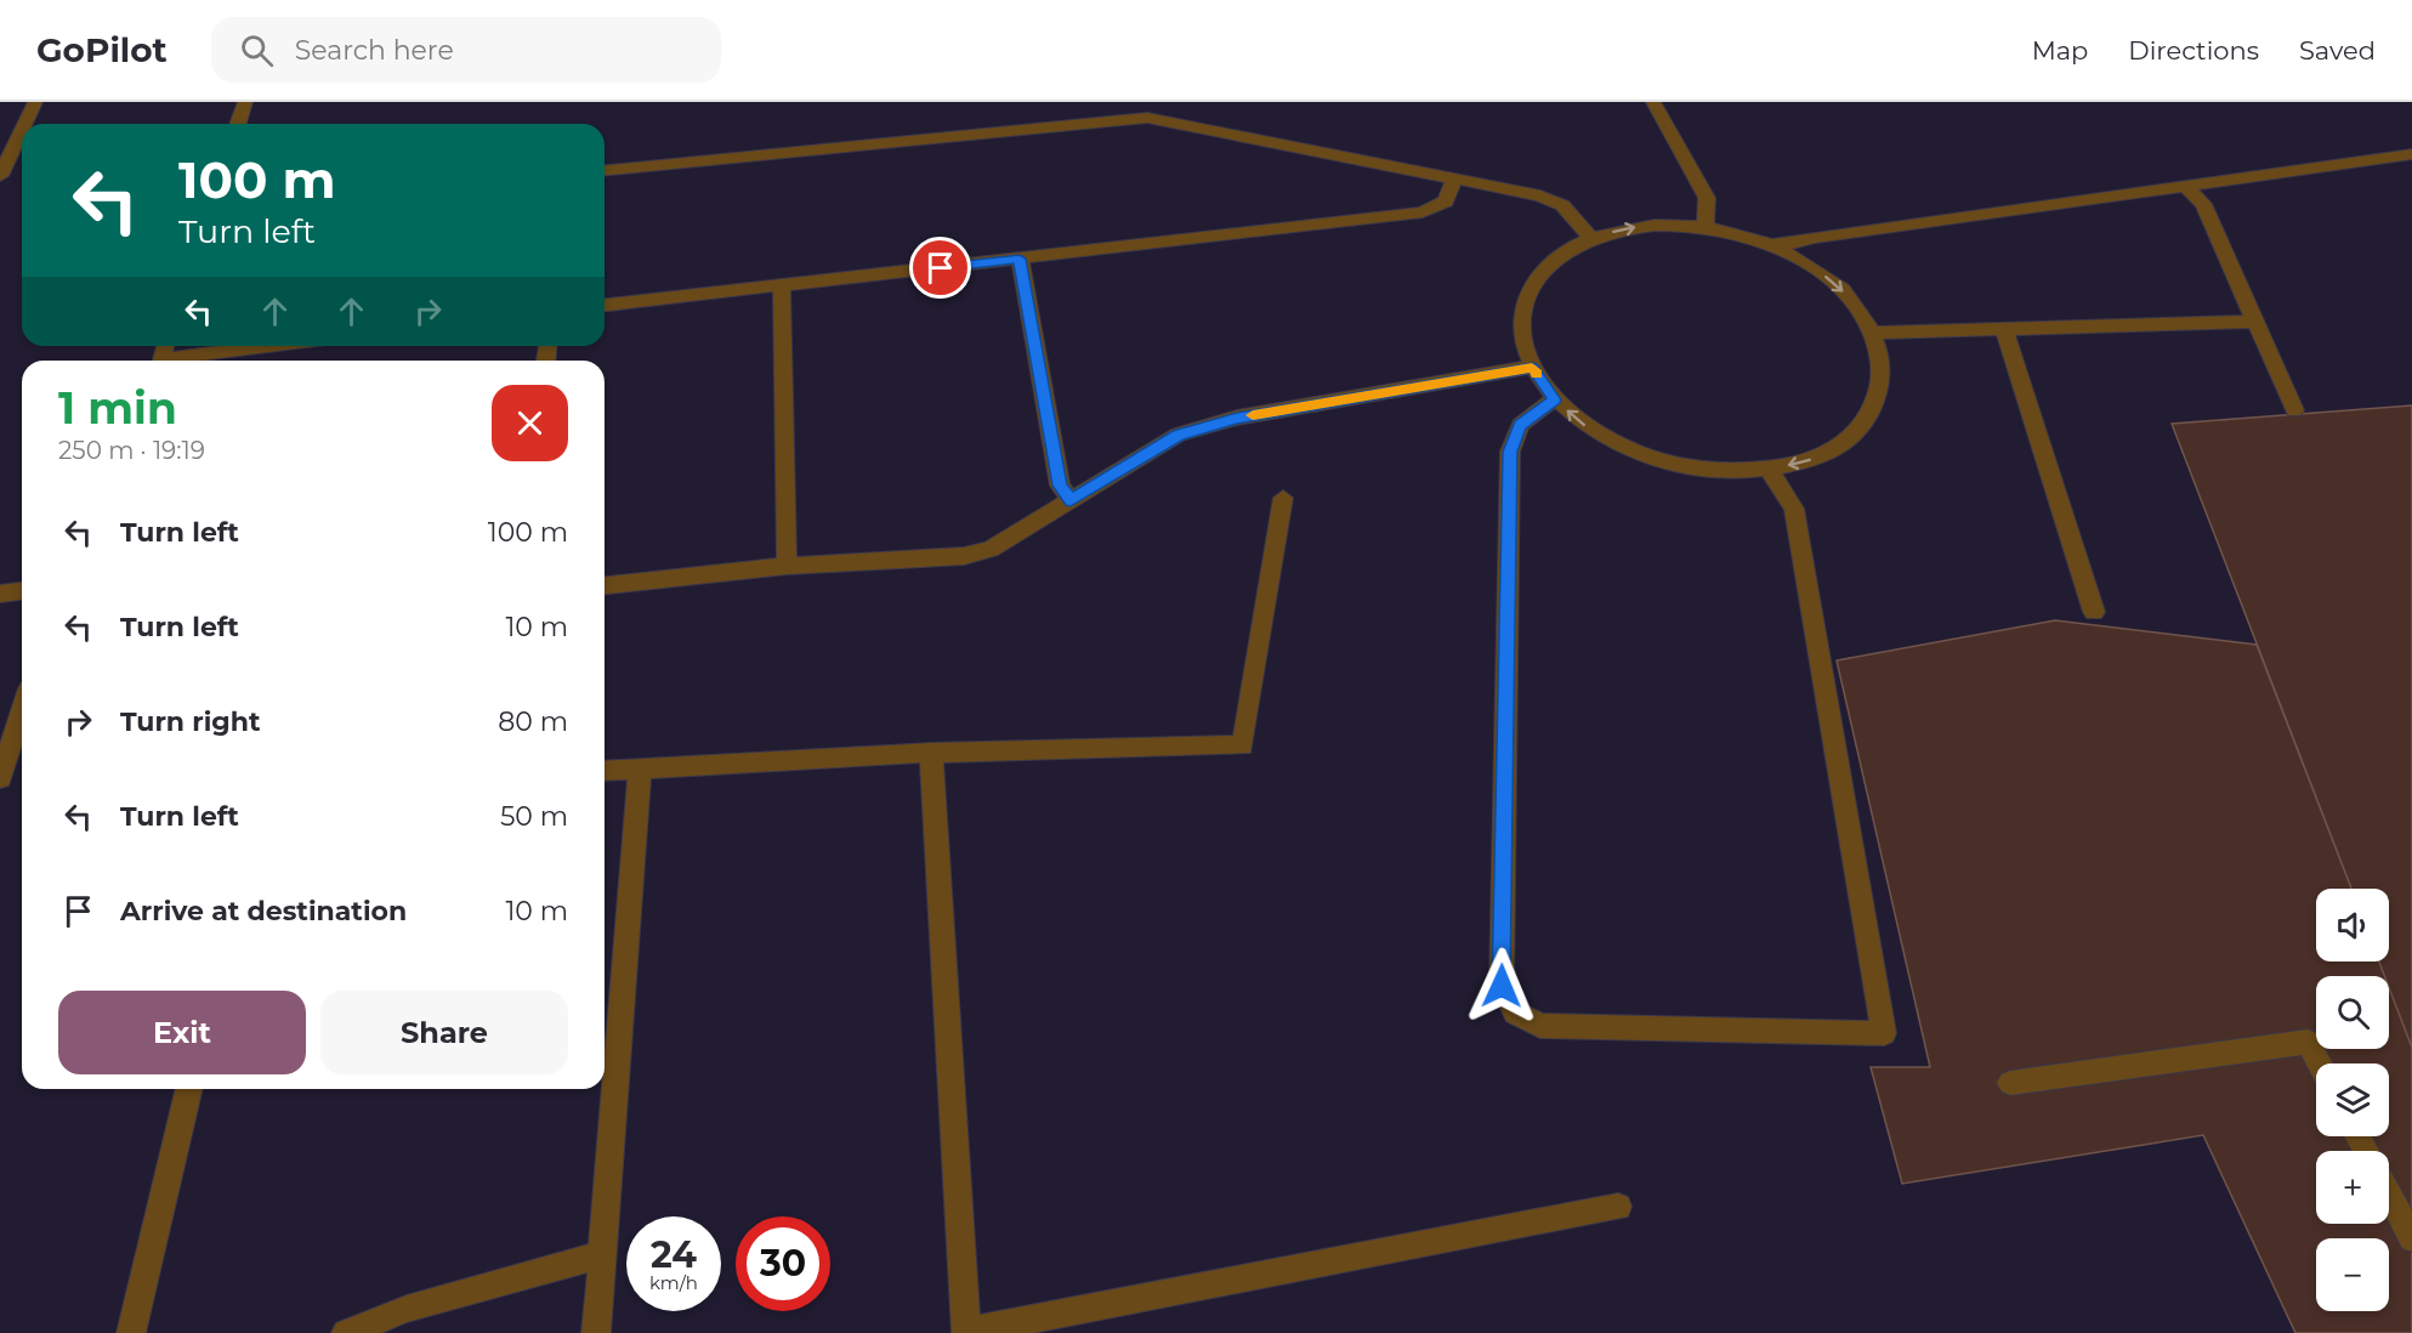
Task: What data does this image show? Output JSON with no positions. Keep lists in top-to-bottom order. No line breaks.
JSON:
{"page":{"header":"GoPilot","search":"Search here","nav":["Map","Directions","Saved"],"turn":["100 m","Turn left"],"heading":["1 min","250 m · 19:19"],"list":[{"name":"Turn left","value":"100 m"},{"name":"Turn left","value":"10 m"},{"name":"Turn right","value":"80 m"},{"name":"Turn left","value":"50 m"},{"name":"Arrive at destination","value":"10 m"}],"map_buttons":["+","−"],"buttons":["Exit","Share"],"speed":"24 km/h","limit":"30"}}
